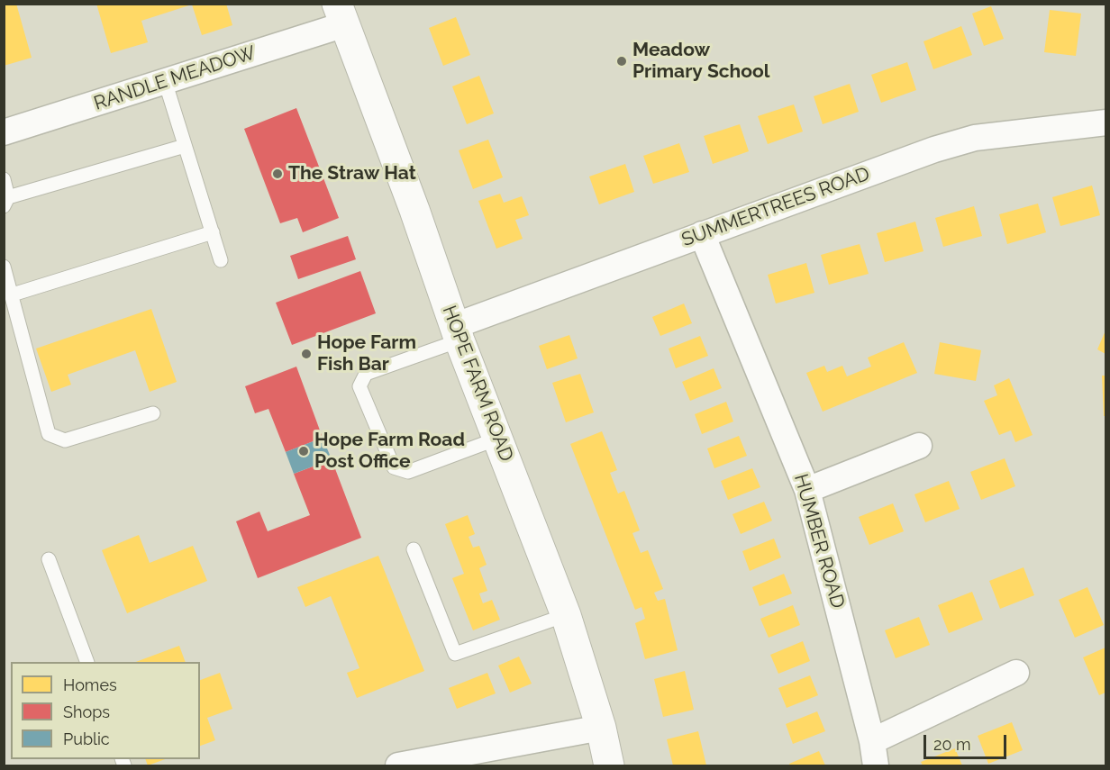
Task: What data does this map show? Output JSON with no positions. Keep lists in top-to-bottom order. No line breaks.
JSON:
{"streets":{"street":["RANDLE MEADOW","SUMMERTREES ROAD","HOPE FARM ROAD","HUMBER ROAD"]},"crossings":[["RANDLE MEADOW","HOPE FARM ROAD"],["SUMMERTREES ROAD","HOPE FARM ROAD"],["SUMMERTREES ROAD","HUMBER ROAD"]],"places":["Meadow Primary School","The Straw Hat","Hope Farm Fish Bar","Hope Farm Road Post Office"],"legend":["Homes","Shops","Public"],"scale_bar":"20 m"}
